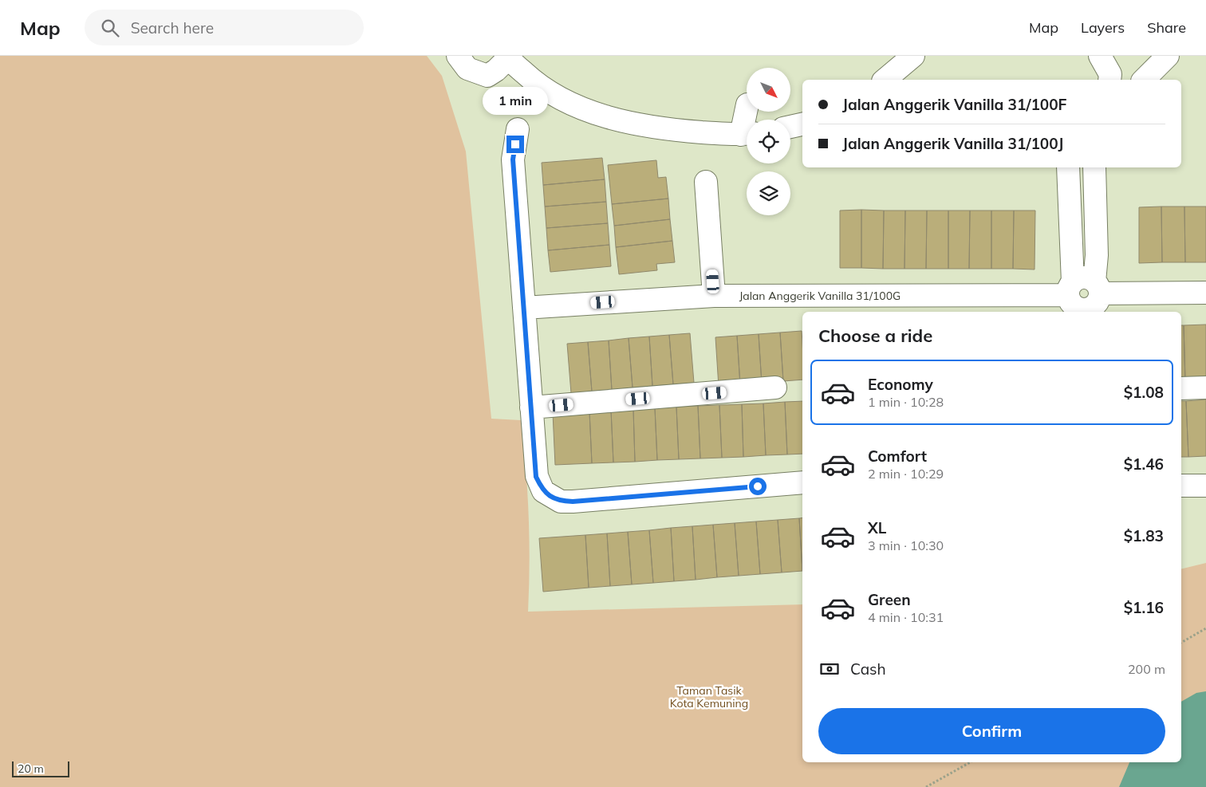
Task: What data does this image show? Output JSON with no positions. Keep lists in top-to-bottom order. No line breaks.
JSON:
{"streets":{"street":["Jalan Anggerik Vanilla 31/100G"]},"parks":["Taman Tasik Kota Kemuning"],"scale_bar":"20 m","north":"bottom right","page":{"header":"Map","search":"Search here","nav":["Map","Layers","Share"],"banner":["Jalan Anggerik Vanilla 31/100F","Jalan Anggerik Vanilla 31/100J"],"bubble":"1 min","heading":"Choose a ride","list":[{"name":"Economy","note":"1 min · 10:28","value":"$1.08"},{"name":"Comfort","note":"2 min · 10:29","value":"$1.46"},{"name":"XL","note":"3 min · 10:30","value":"$1.83"},{"name":"Green","note":"4 min · 10:31","value":"$1.16"}],"pay":["Cash","200 m"],"buttons":"Confirm","scale":"20 m"}}
